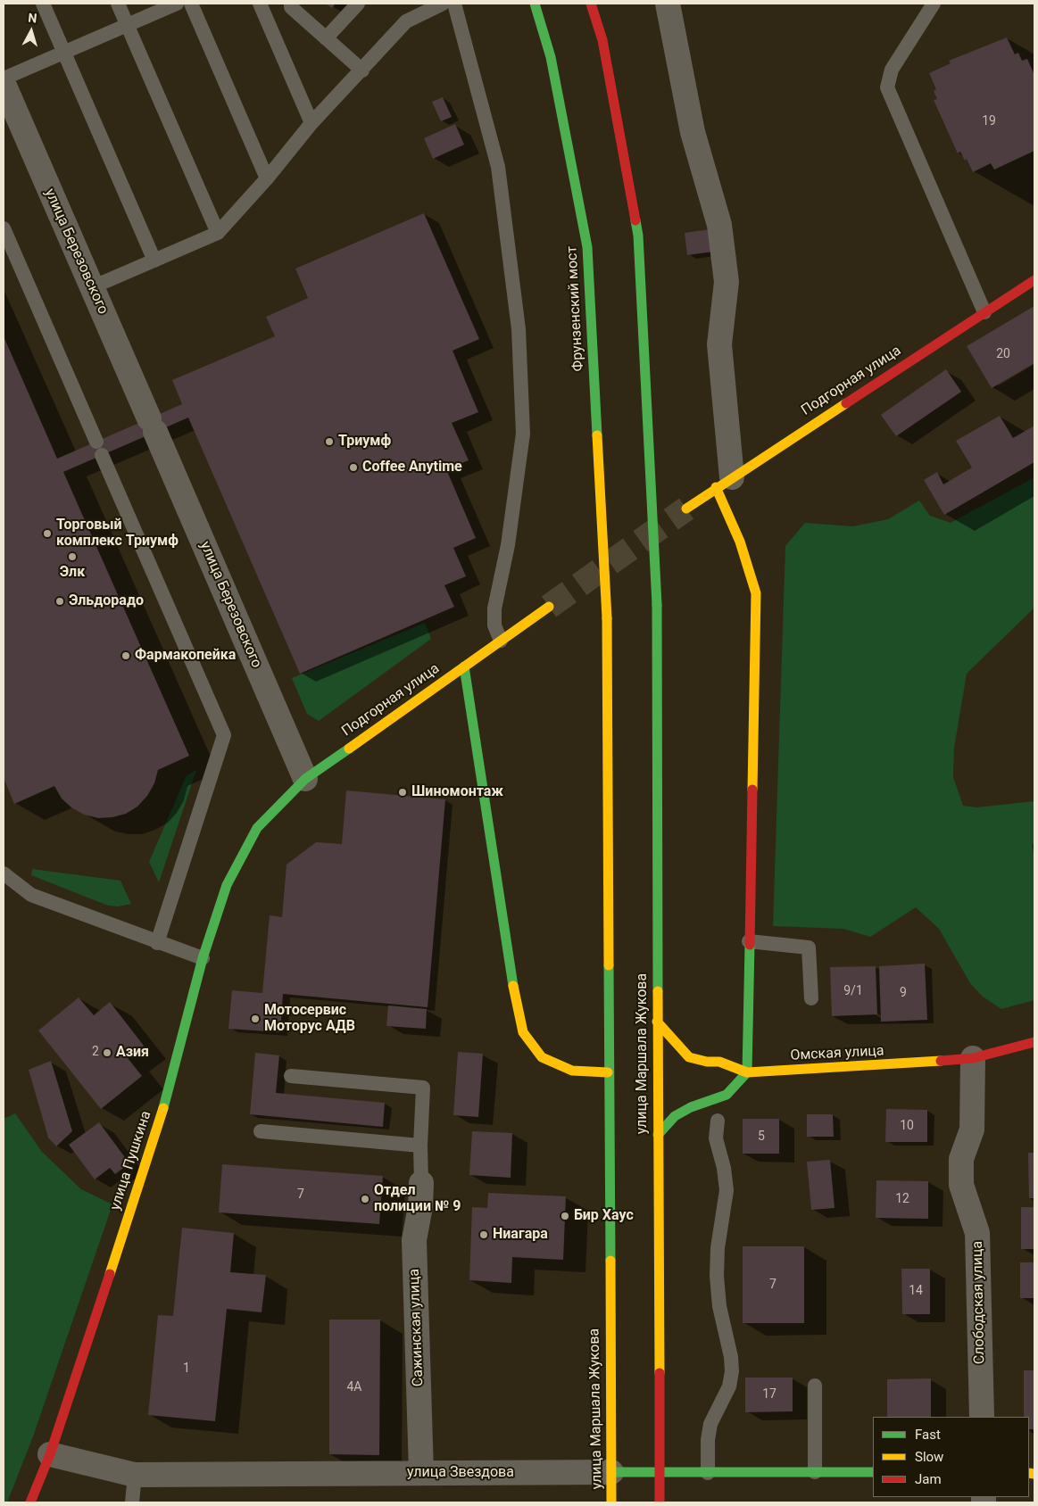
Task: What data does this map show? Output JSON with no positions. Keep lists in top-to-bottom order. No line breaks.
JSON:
{"streets":{"main road":["Фрунзенский мост","Подгорная улица","улица Маршала Жукова","Омская улица","улица Пушкина","улица Звездова"],"street":["улица Березовского","Слободская улица","Сажинская улица"]},"crossings":[["улица Березовского","Подгорная улица"],["Фрунзенский мост","улица Маршала Жукова"],["Подгорная улица","улица Пушкина"],["улица Маршала Жукова","Омская улица"],["улица Маршала Жукова","улица Звездова"],["Омская улица","Слободская улица"],["улица Пушкина","улица Звездова"],["Сажинская улица","улица Звездова"]],"places":["Триумф","Coffee Anytime","Торговый комплекс Триумф","Элк","Эльдорадо","Фармакопейка","Шиномонтаж","Мотосервис Моторус АДВ","Азия","Отдел полиции № 9","Бир Хаус","Ниагара"],"house_numbers":["19","20","9/1","9","2","10","5","7","12","7","14","1","4А","17"],"legend":["Fast","Slow","Jam"],"north":"top"}
